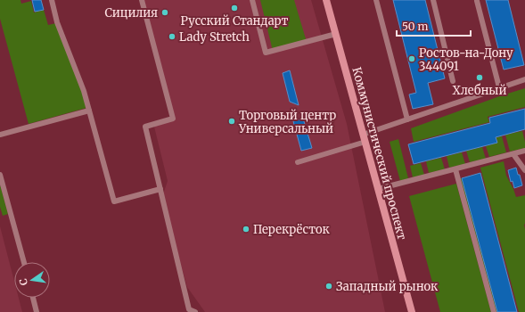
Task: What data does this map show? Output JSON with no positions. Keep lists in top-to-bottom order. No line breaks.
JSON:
{"streets":{"main road":["Коммунистический проспект"]},"places":["Русский Стандарт","Сицилия","Lady Stretch","Ростов-на-Дону 344091","Хлебный","Торговый центр Универсальный","Перекрёсток","Западный рынок"],"scale_bar":"50 m","north":"left"}
